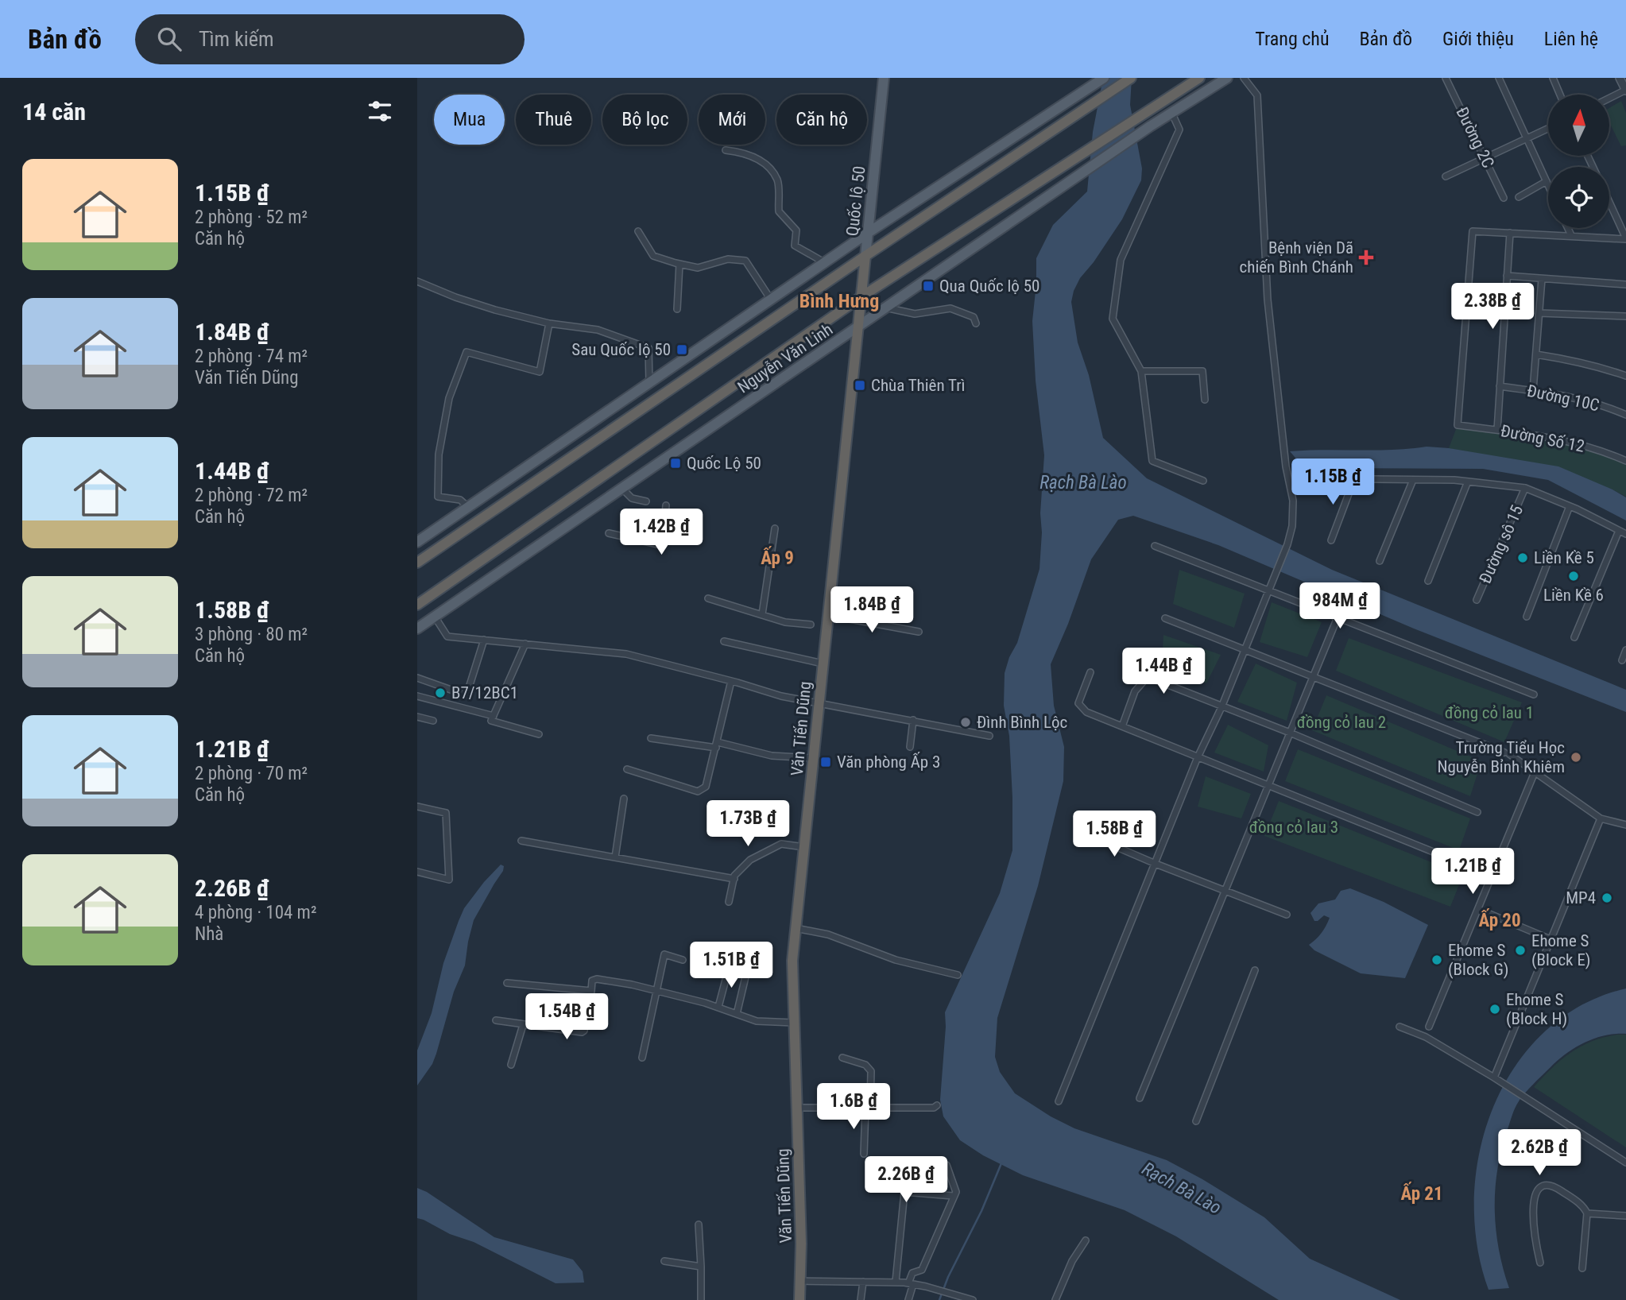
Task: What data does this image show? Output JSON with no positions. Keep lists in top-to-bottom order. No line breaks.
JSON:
{"streets":{"highway":["Quốc lộ 50","Nguyễn Văn Linh","Văn Tiến Dũng"],"street":["Đường 2C","Đường 10C","Đường Số 12","Đường sô 15"]},"crossings":[["Quốc lộ 50","Nguyễn Văn Linh"],["Quốc lộ 50","Văn Tiến Dũng"],["Nguyễn Văn Linh","Văn Tiến Dũng"]],"districts":["Bình Hưng","Ấp 9","Ấp 20","Ấp 21"],"water":["Rạch Bà Lào"],"parks":["đồng cỏ lau 1","đồng cỏ lau 2","đồng cỏ lau 3"],"places":{"health":["Bệnh viện Dã chiến Bình Chánh"],"transit":["Qua Quốc lộ 50","Sau Quốc lộ 50","Chùa Thiên Trì","Quốc Lộ 50","Văn phòng Ấp 3"],"other":["Liền Kề 5","Liền Kề 6","B7/12BC1","Đình Bình Lộc","Trường Tiểu Học Nguyễn Bỉnh Khiêm","MP4","Ehome S (Block E)","Ehome S (Block G)","Ehome S (Block H)"]},"north":"top","page":{"header":"Bản đồ","search":"Tìm kiếm","nav":["Trang chủ","Bản đồ","Giới thiệu","Liên hệ"],"heading":"14 căn","chip":["Mua","Thuê","Bộ lọc","Mới","Căn hộ"],"list":[{"name":"1.15B ₫","note":"2 phòng · 52 m² · Căn hộ"},{"name":"1.84B ₫","note":"2 phòng · 74 m² · Văn Tiến Dũng"},{"name":"1.44B ₫","note":"2 phòng · 72 m² · Căn hộ"},{"name":"1.58B ₫","note":"3 phòng · 80 m² · Căn hộ"},{"name":"1.21B ₫","note":"2 phòng · 70 m² · Căn hộ"},{"name":"2.26B ₫","note":"4 phòng · 104 m² · Nhà"}],"price":["2.38B ₫","1.15B ₫","1.42B ₫","984M ₫","1.84B ₫","1.44B ₫","1.73B ₫","1.58B ₫","1.21B ₫","1.51B ₫","1.54B ₫","1.6B ₫","2.62B ₫","2.26B ₫"]}}
